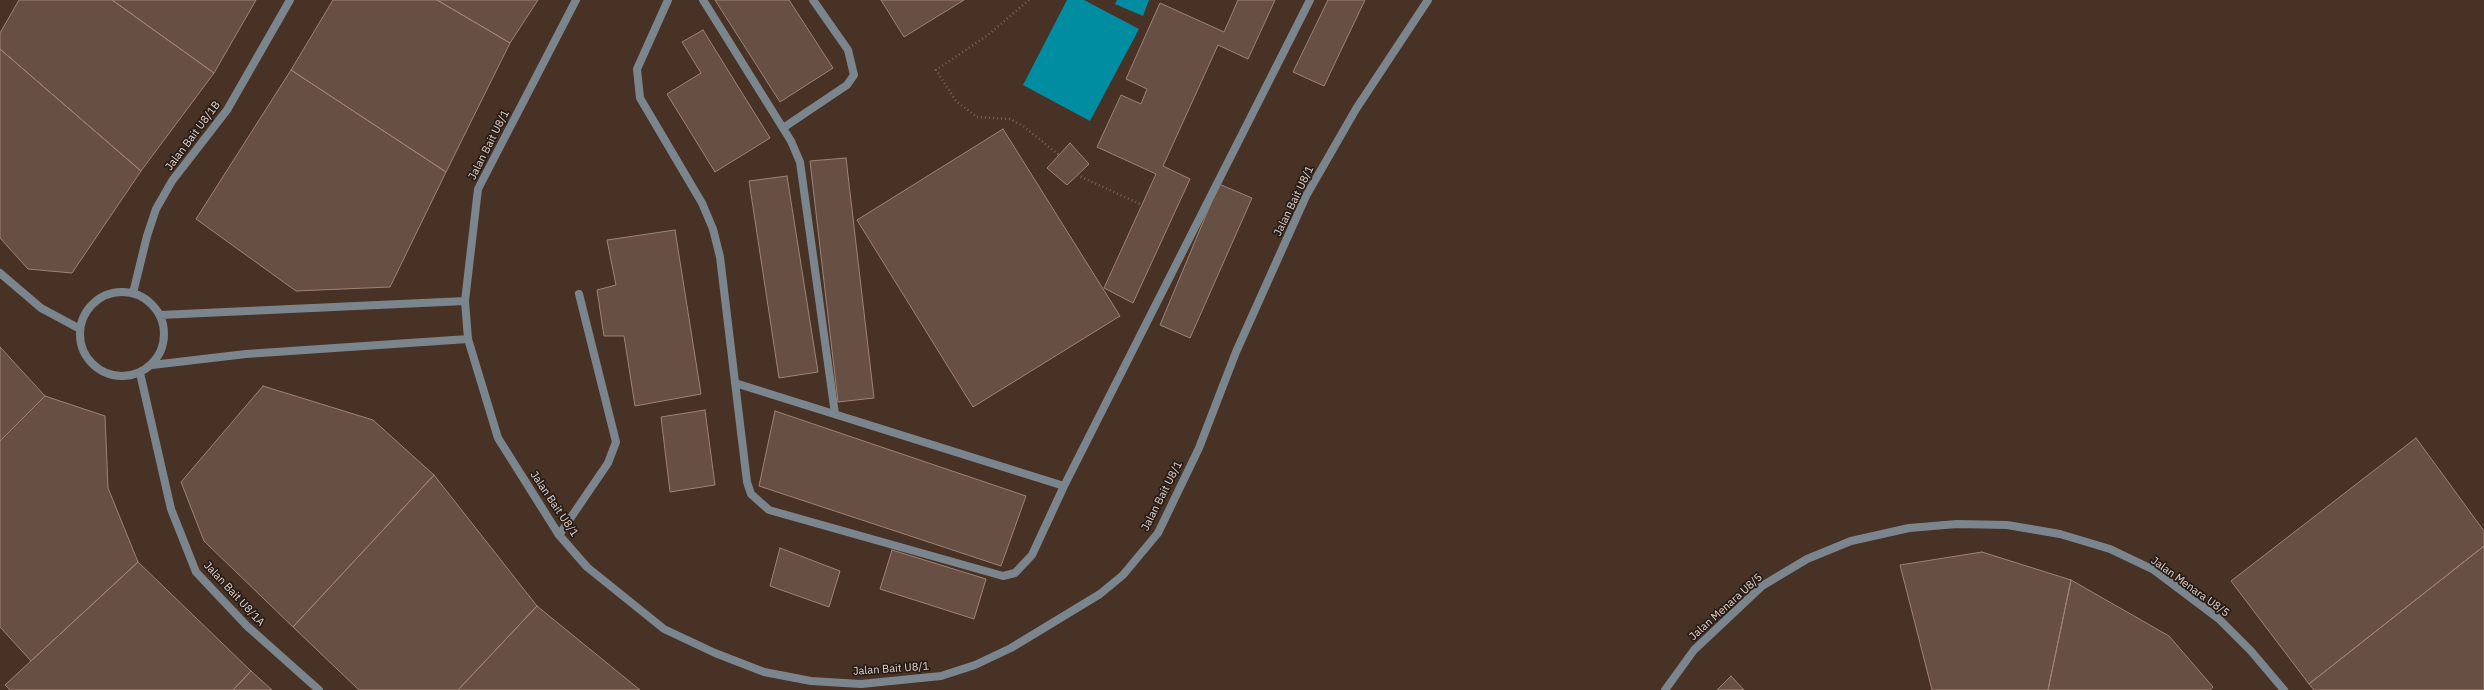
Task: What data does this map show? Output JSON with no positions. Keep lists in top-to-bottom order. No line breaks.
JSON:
{"streets":{"street":["Jalan Bait U8/1B","Jalan Bait U8/1","Jalan Menara U8/5","Jalan Bait U8/1A"]},"crossings":[["Jalan Bait U8/1B","Jalan Bait U8/1A"]]}
